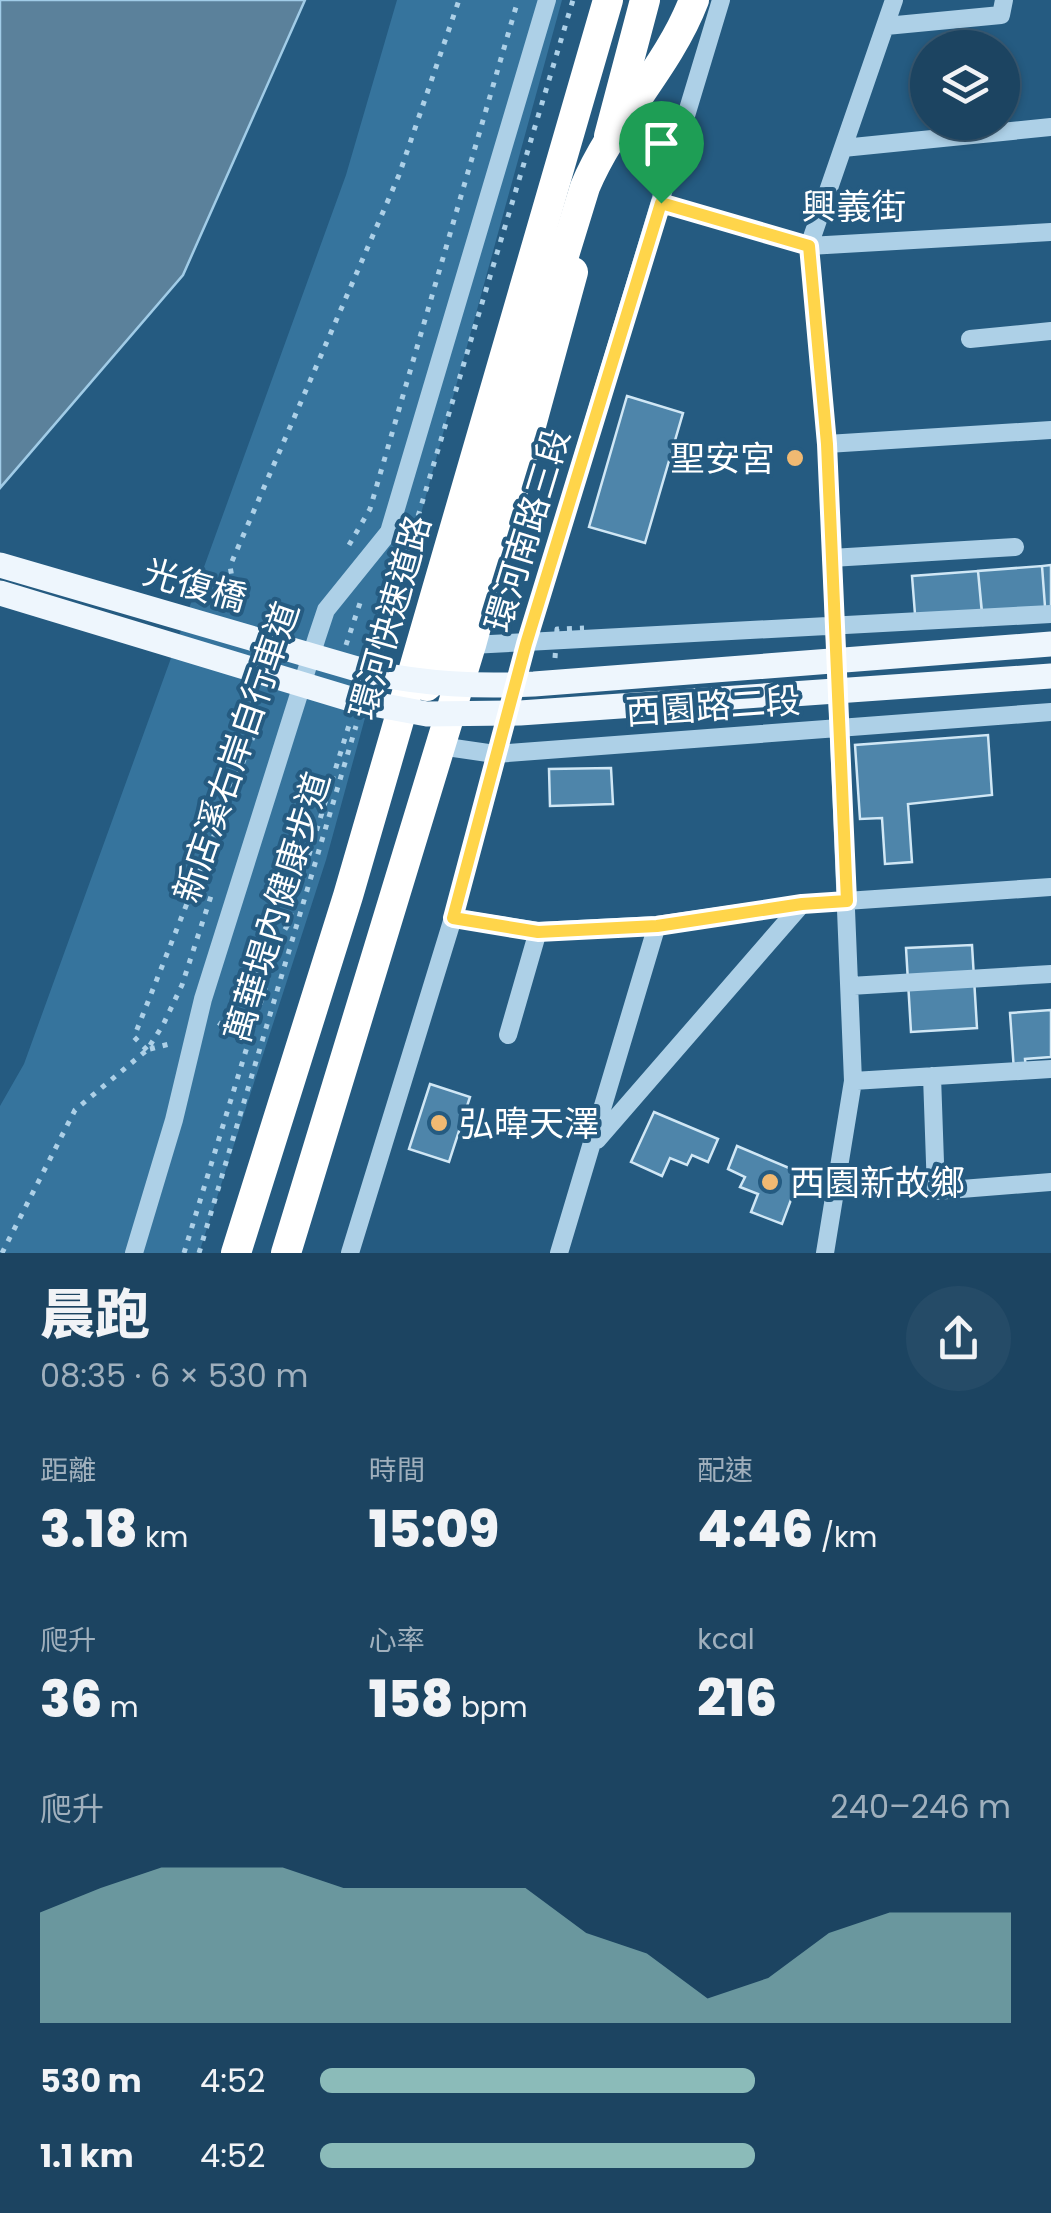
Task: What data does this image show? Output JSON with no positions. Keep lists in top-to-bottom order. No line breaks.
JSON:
{"streets":{"highway":["環河快速道路"],"main road":["光復橋"],"street":["興義街","環河南路三段","西園路二段"],"path":["新店溪右岸自行車道","萬華堤內健康步道"]},"crossings":[["興義街","環河南路三段"],["環河南路三段","西園路二段"],["光復橋","萬華堤內健康步道"]],"places":["聖安宮","弘暐天澤","西園新故鄉"],"page":{"heading":["晨跑","08:35 · 6 × 530 m"],"stats":[["距離","3.18 km"],["時間","15:09"],["配速","4:46 /km"],["爬升","36 m"],["心率","158 bpm"],["kcal","216"]],"chart":["爬升","240–246 m"],"list":[{"name":"530 m","note":"4:52"},{"name":"1.1 km","note":"4:52"}]}}
